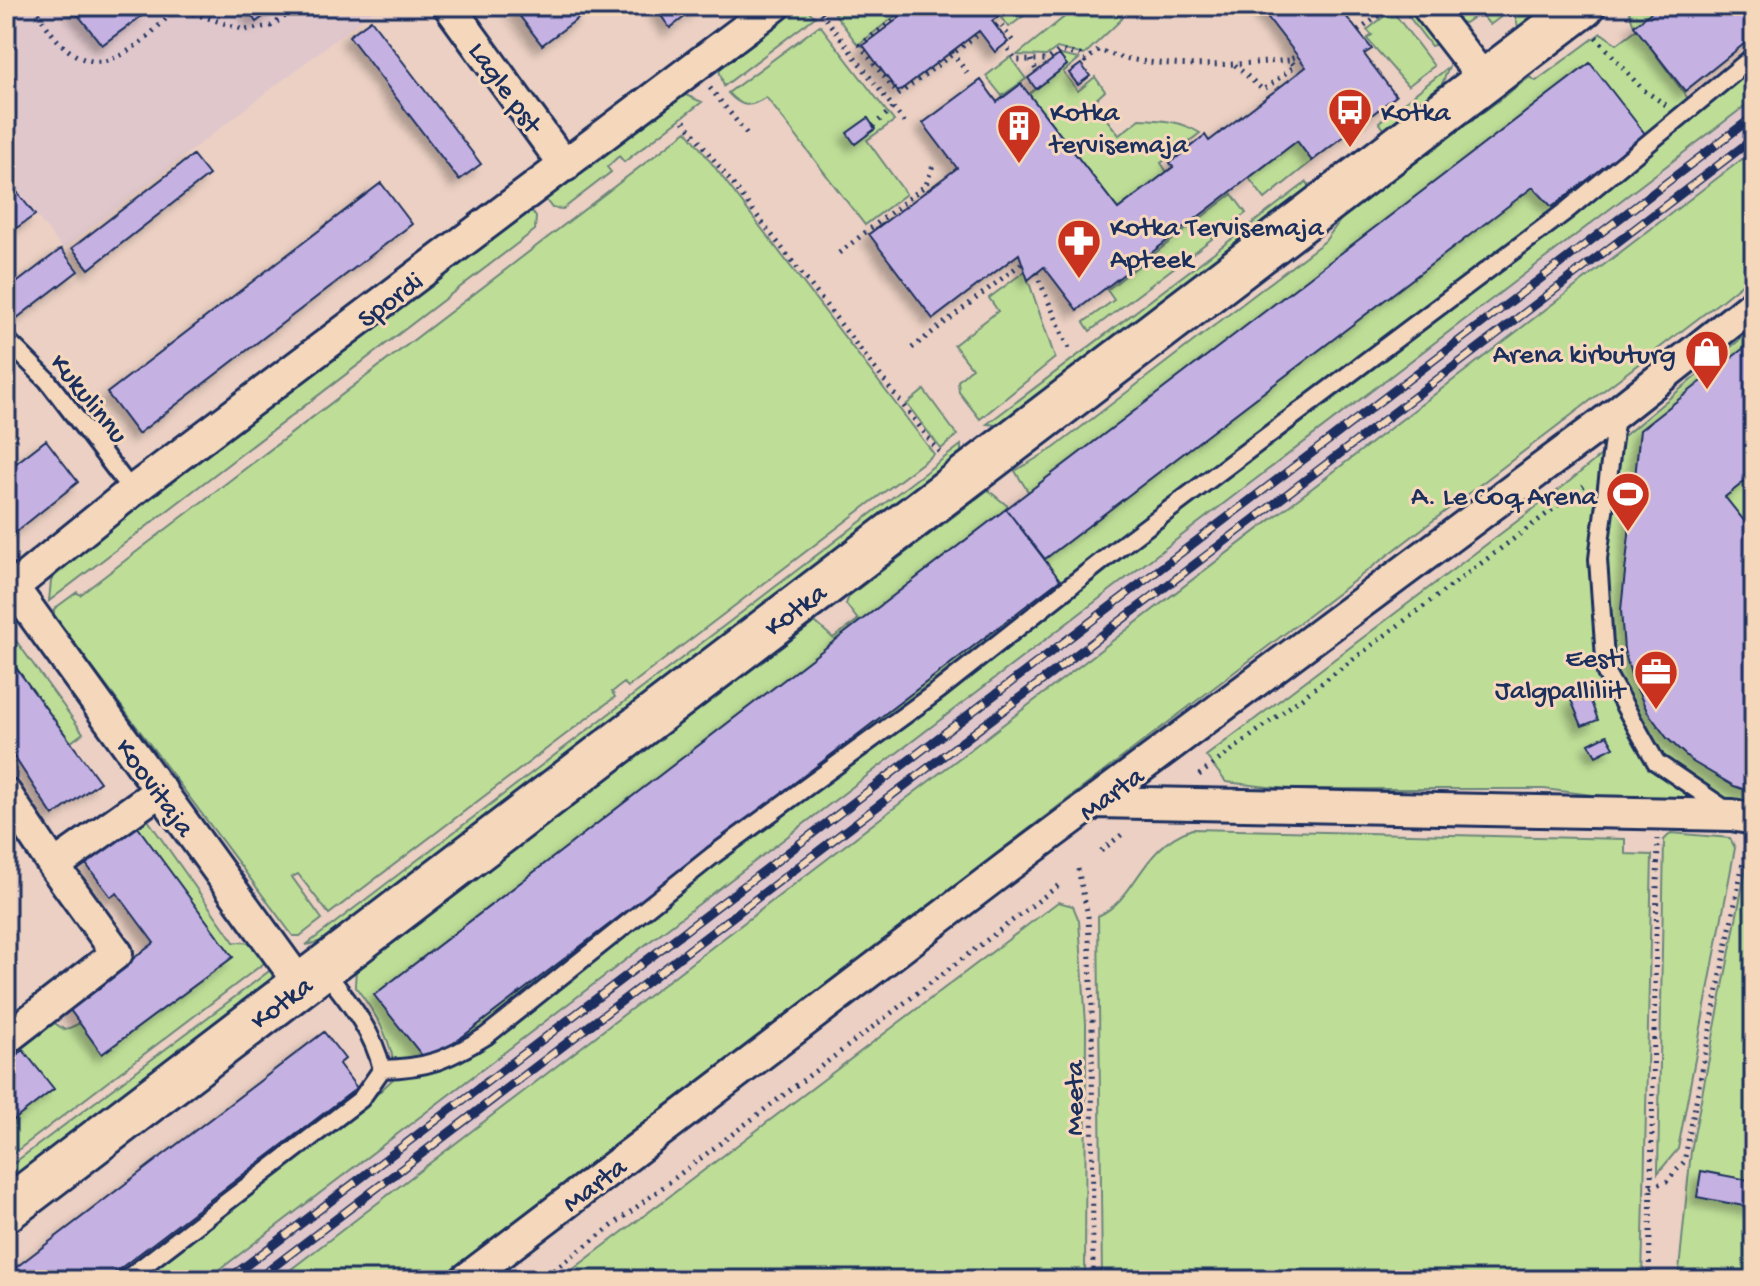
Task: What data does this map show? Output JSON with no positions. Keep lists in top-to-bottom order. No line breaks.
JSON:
{"streets":{"street":["Lagle pst","Spordi","Kotka","Koovitaja","Marta"],"lane":["Kukulinnu"],"path":["Meeta"]},"crossings":[["Lagle pst","Spordi"],["Spordi","Kukulinnu"],["Spordi","Koovitaja"],["Kotka","Koovitaja"]],"places":{"bus stop":["Kotka"],"building":["Kotka tervisemaja"],"pharmacy":["Kotka Tervisemaja Apteek"],"shop":["Arena kirbuturg"],"sports":["A. Le Coq Arena"],"office":["Eesti Jalgpalliliit"]}}
